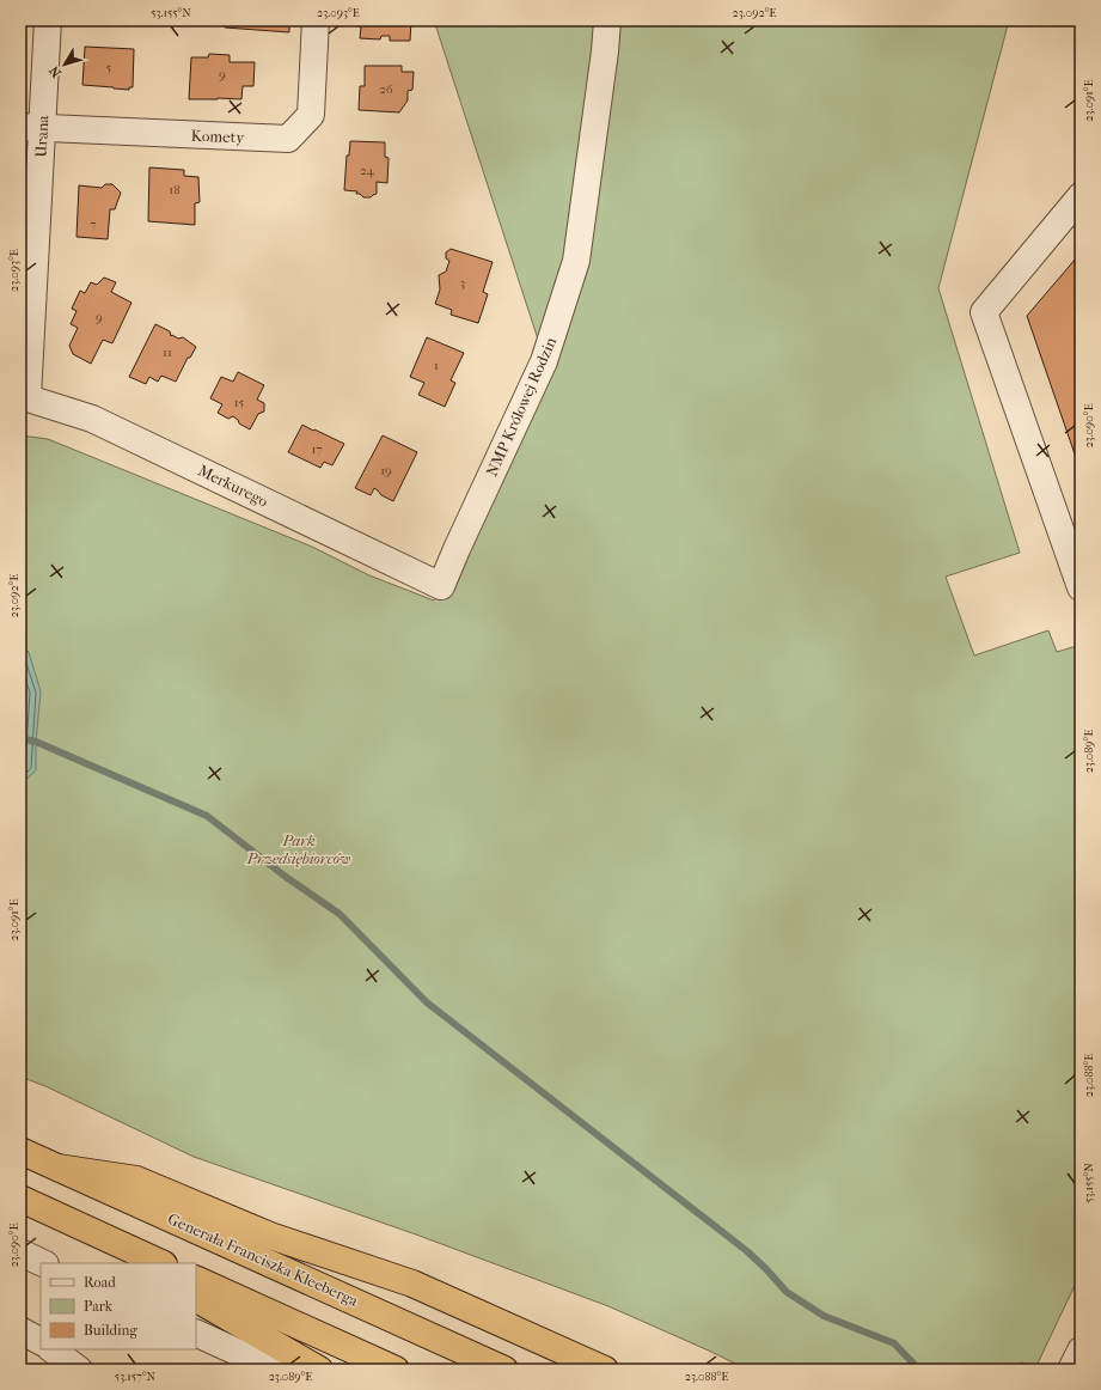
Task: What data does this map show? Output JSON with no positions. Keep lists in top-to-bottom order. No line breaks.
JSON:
{"streets":{"highway":["Generała Franciszka Kleeberga"],"street":["Urana","Komety","NMP Królowej Rodzin","Merkurego"]},"crossings":[["Urana","Komety"],["Urana","Merkurego"],["NMP Królowej Rodzin","Merkurego"]],"parks":["Park Przedsiębiorców"],"house_numbers":["5","9","26","24","18","7","3","9","11","1","15","17","19"],"legend":["Road","Park","Building"],"north":"bottom left","coordinates":["53.155°N","23.093°E","23.092°E","23.091°E","23.090°E","23.089°E","23.088°E","53.157°N"]}
